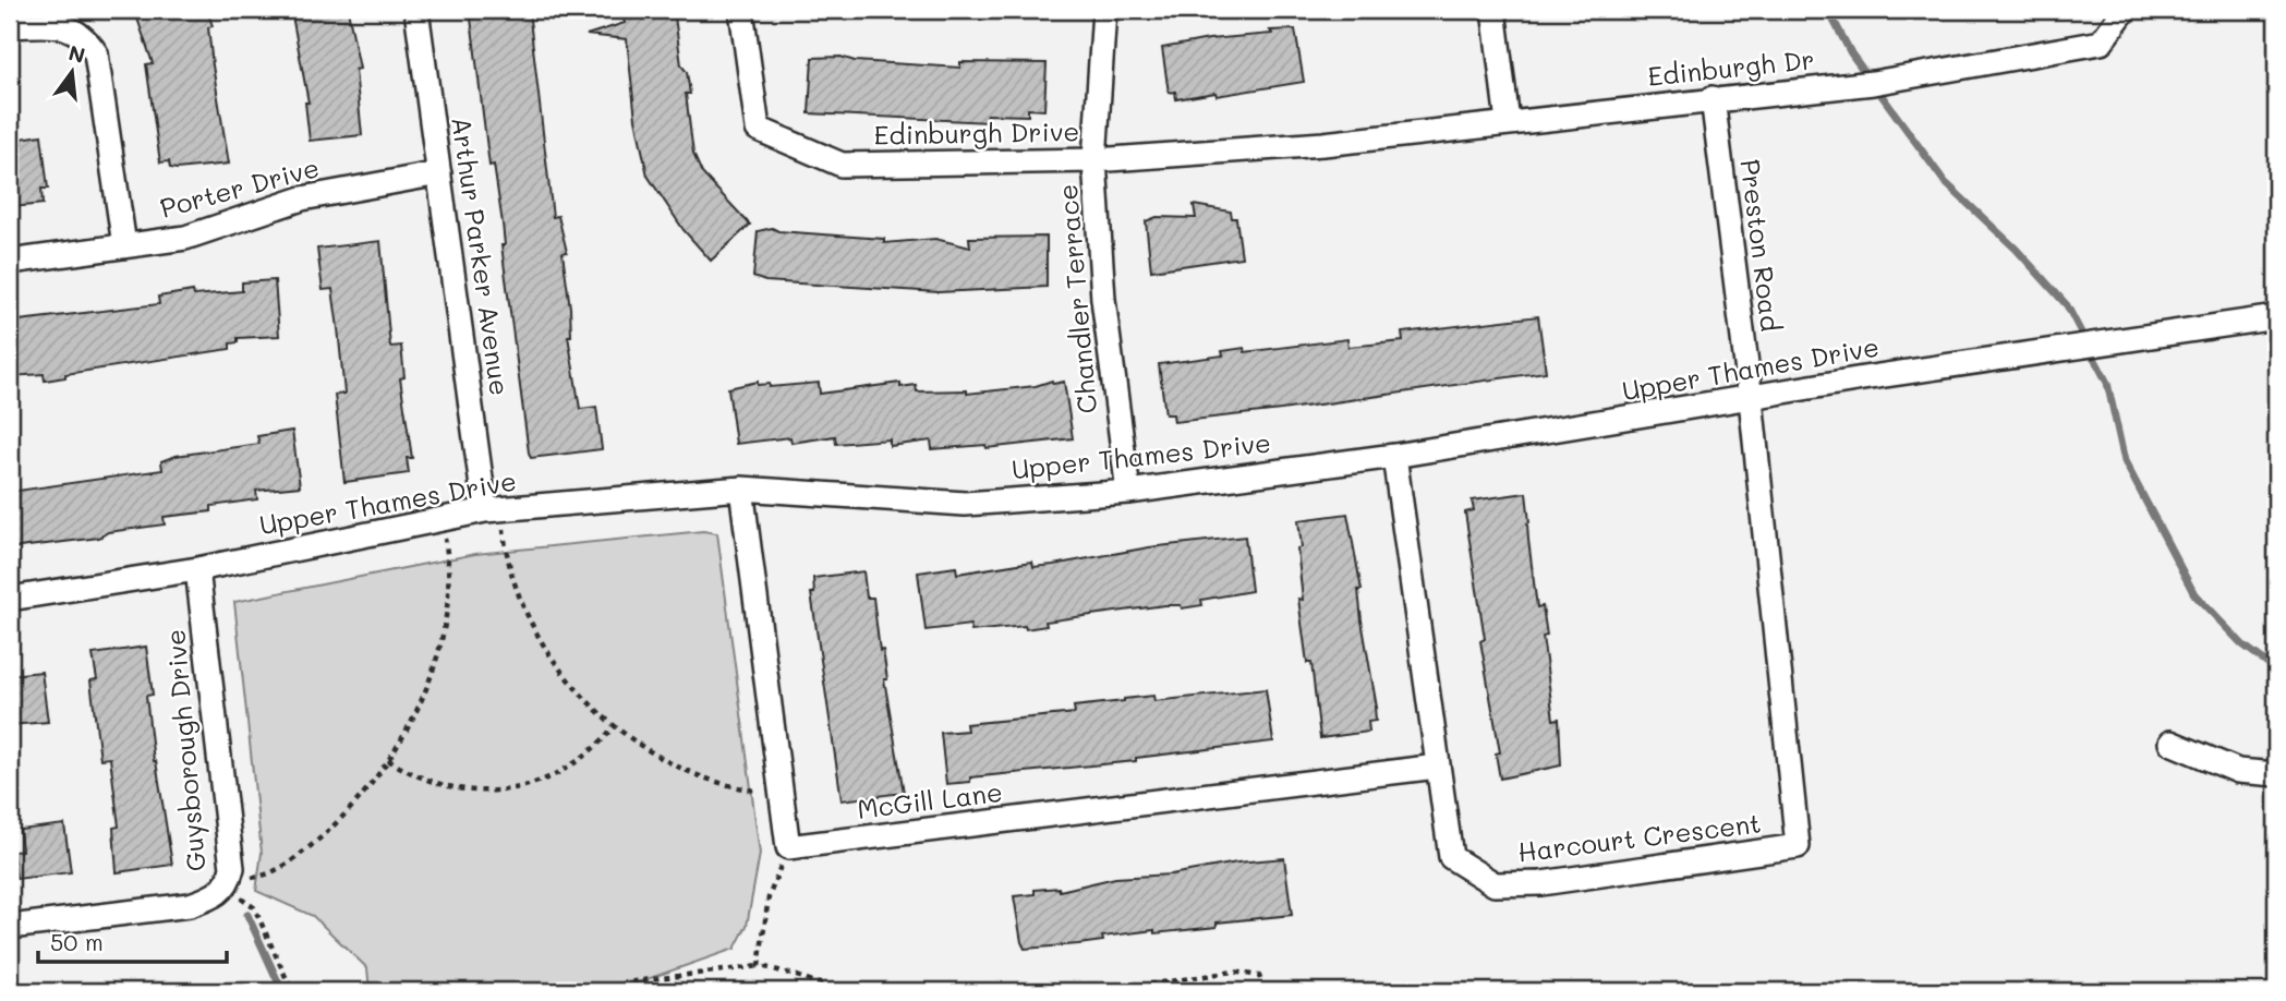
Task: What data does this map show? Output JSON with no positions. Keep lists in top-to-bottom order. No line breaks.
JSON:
{"streets":{"street":["Edinburgh Dr","Edinburgh Drive","Porter Drive","Preston Road","Arthur Parker Avenue","Chandler Terrace","Upper Thames Drive","Guysborough Drive","McGill Lane","Harcourt Crescent"]},"crossings":[["Edinburgh Dr","Edinburgh Drive"],["Edinburgh Dr","Preston Road"],["Edinburgh Drive","Chandler Terrace"],["Porter Drive","Arthur Parker Avenue"],["Preston Road","Upper Thames Drive"],["Preston Road","Harcourt Crescent"],["Arthur Parker Avenue","Upper Thames Drive"],["Chandler Terrace","Upper Thames Drive"],["Upper Thames Drive","Guysborough Drive"],["Upper Thames Drive","Harcourt Crescent"],["McGill Lane","Harcourt Crescent"]],"scale_bar":"50 m","north":"top"}
